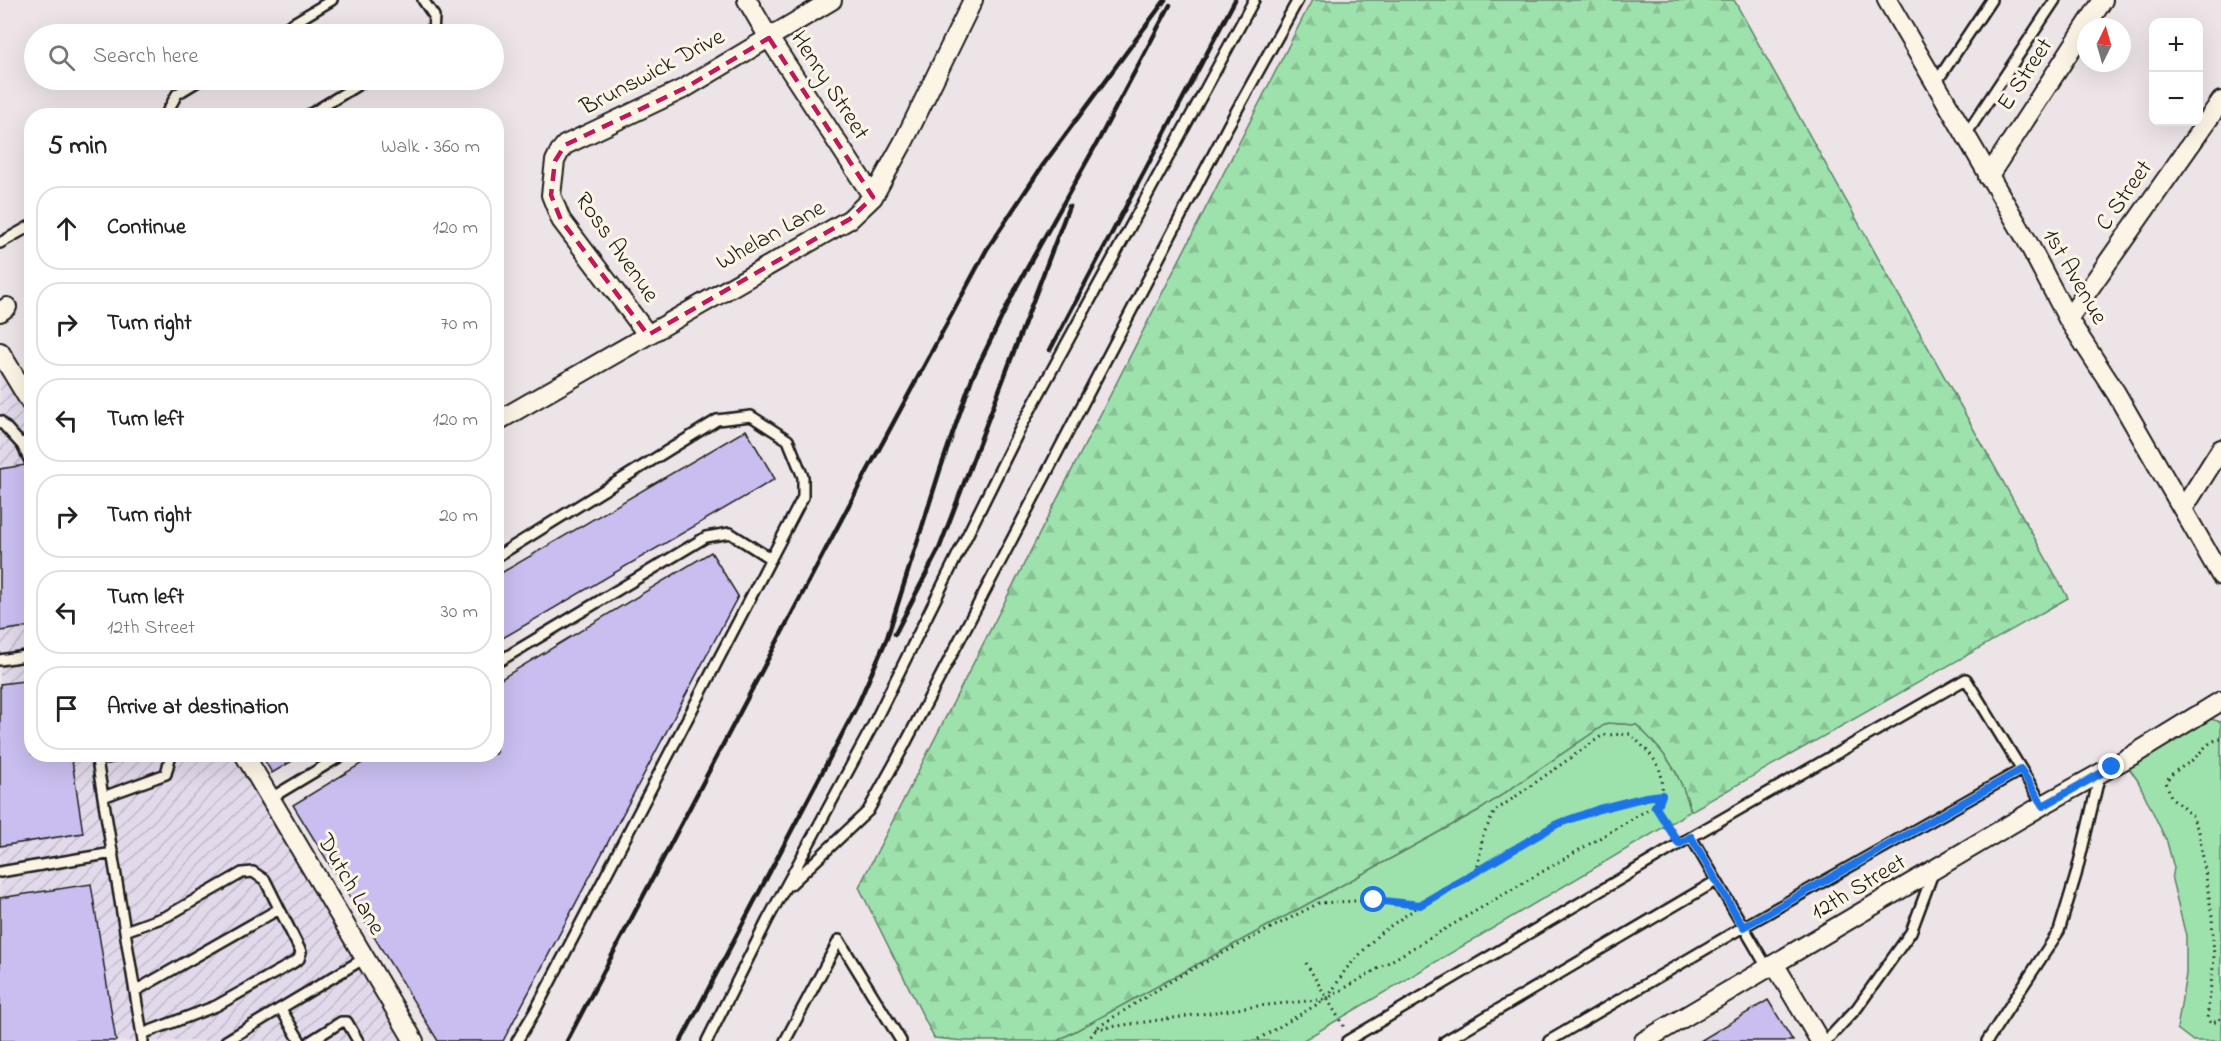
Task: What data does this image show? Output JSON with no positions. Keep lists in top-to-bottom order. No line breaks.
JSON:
{"streets":{"street":["Brunswick Drive","E Street","Henry Street","C Street","Whelan Lane","Ross Avenue","1st Avenue","Dutch Lane","12th Street"]},"crossings":[["Brunswick Drive","Henry Street"],["Brunswick Drive","Ross Avenue"],["E Street","1st Avenue"],["Henry Street","Whelan Lane"],["C Street","1st Avenue"],["Whelan Lane","Ross Avenue"]],"north":"top","page":{"map_buttons":["+","−"],"search":"Search here","heading":["5 min","Walk · 360 m"],"list":[["Continue","120 m"],["Turn right","70 m"],["Turn left","120 m"],["Turn right","20 m"],["Turn left","12th Street","30 m"],"Arrive at destination"]}}
